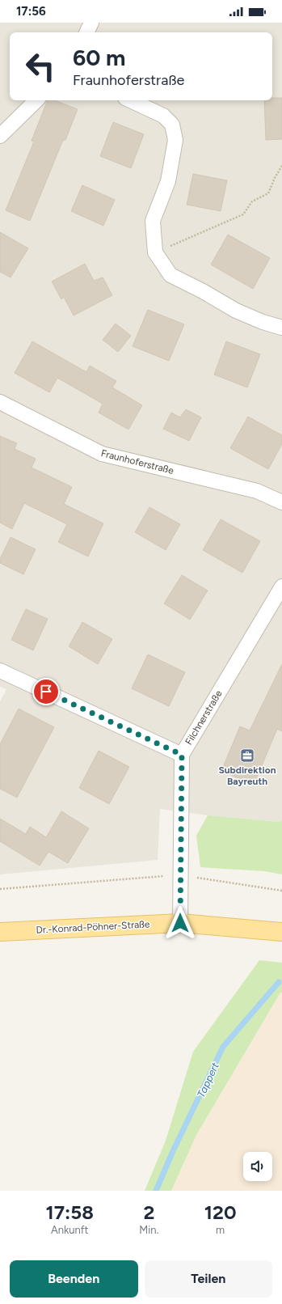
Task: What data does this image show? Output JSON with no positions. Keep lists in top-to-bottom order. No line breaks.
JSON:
{"streets":{"main road":["Dr.-Konrad-Pöhner-Straße"],"street":["Fraunhoferstraße","Filchnerstraße"]},"crossings":[["Filchnerstraße","Dr.-Konrad-Pöhner-Straße"]],"water":["Tappert"],"places":{"office":["Subdirektion Bayreuth"]},"page":{"status":"17:56","turn":["60 m","Fraunhoferstraße"],"eta":["17:58","Ankunft","2","Min.","120","m"],"buttons":["Beenden","Teilen"]}}
